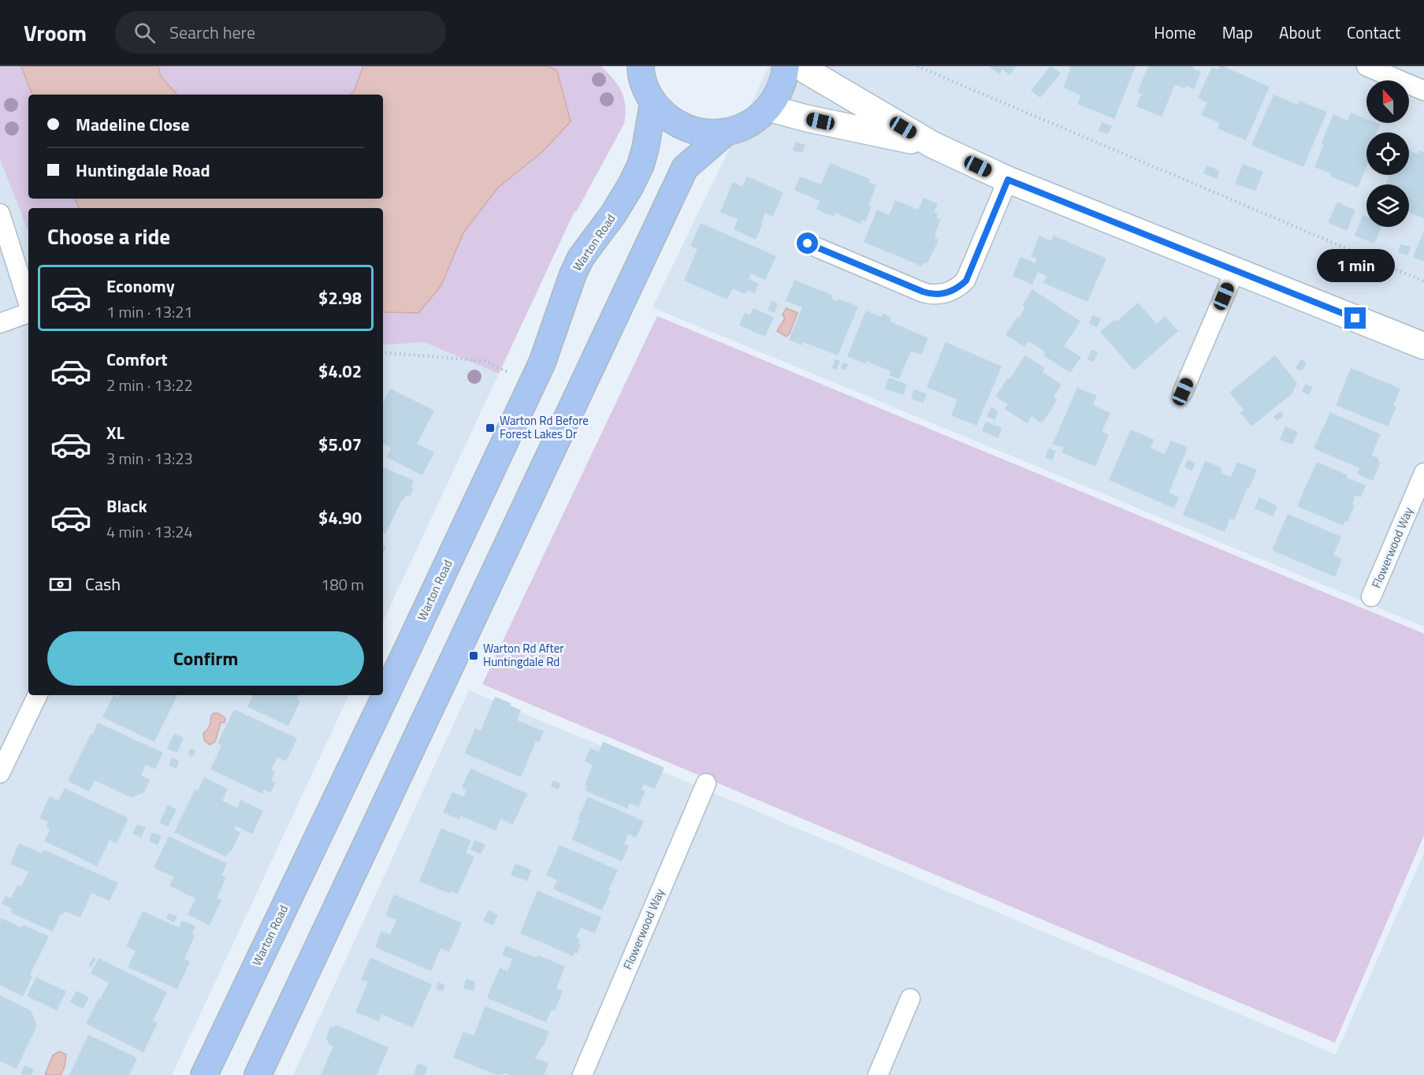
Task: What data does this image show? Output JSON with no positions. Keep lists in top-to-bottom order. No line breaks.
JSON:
{"streets":{"main road":["Warton Road"],"street":["Flowerwood Way"]},"places":{"transit":["Warton Rd Before Forest Lakes Dr","Warton Rd After Huntingdale Rd"]},"north":"top","page":{"header":"Vroom","search":"Search here","nav":["Home","Map","About","Contact"],"banner":["Madeline Close","Huntingdale Road"],"heading":"Choose a ride","bubble":"1 min","list":[{"name":"Economy","note":"1 min · 13:21","value":"$2.98"},{"name":"Comfort","note":"2 min · 13:22","value":"$4.02"},{"name":"XL","note":"3 min · 13:23","value":"$5.07"},{"name":"Black","note":"4 min · 13:24","value":"$4.90"}],"pay":["Cash","180 m"],"buttons":"Confirm"}}
